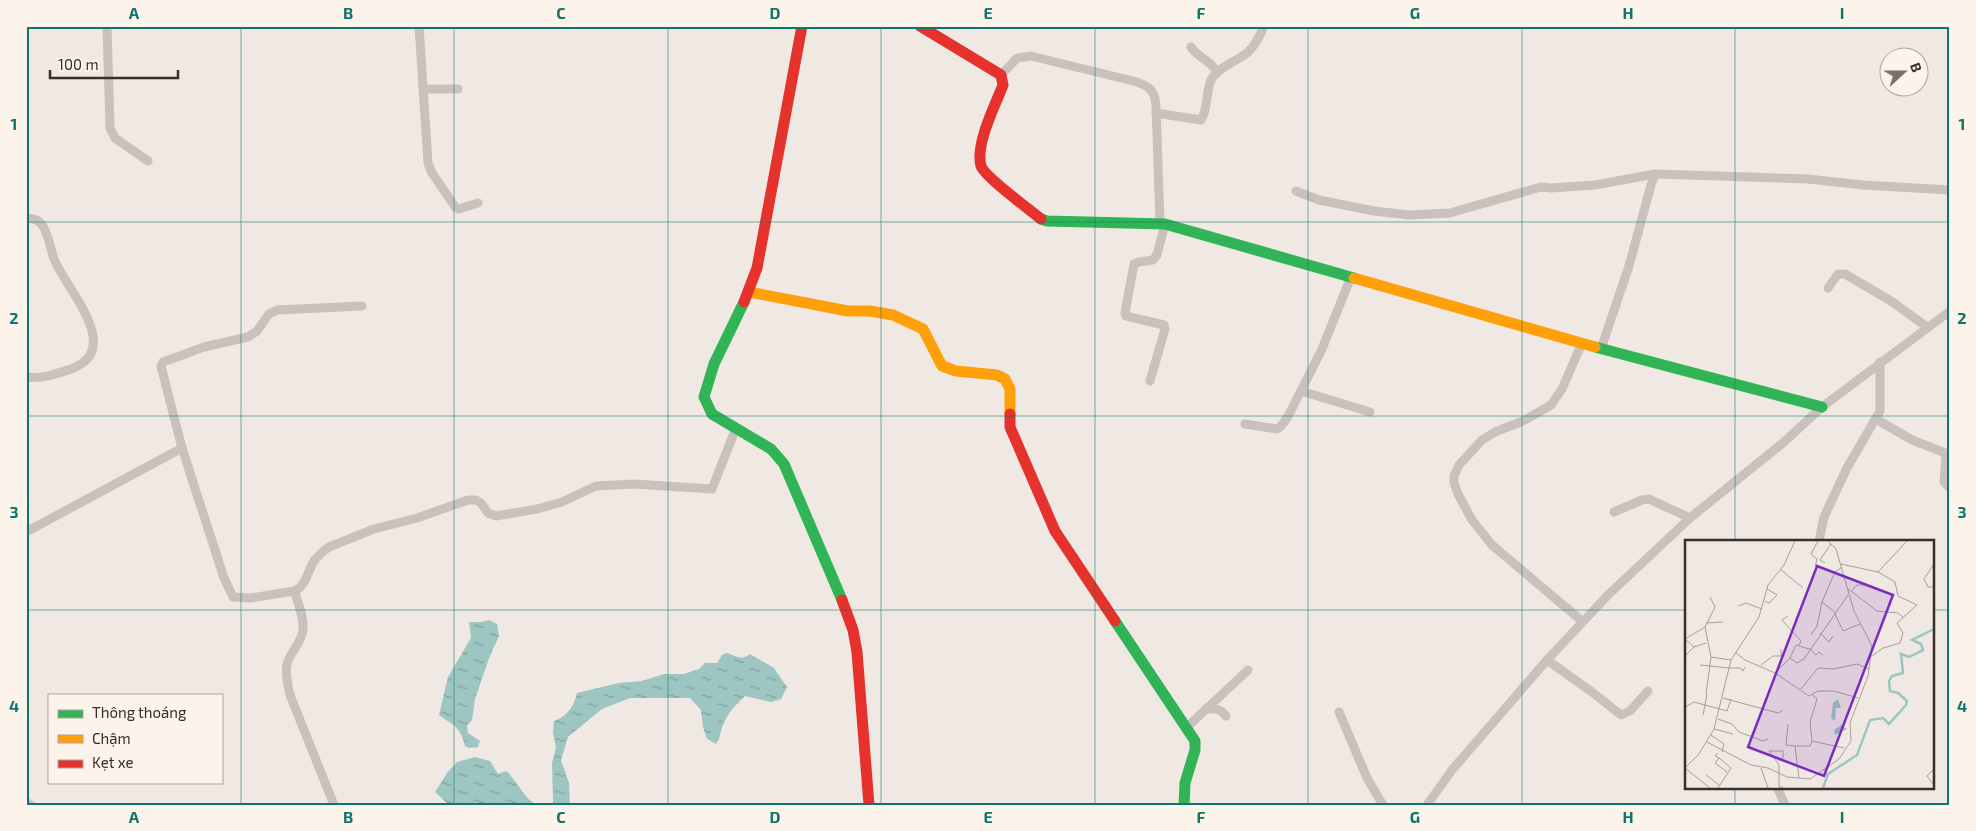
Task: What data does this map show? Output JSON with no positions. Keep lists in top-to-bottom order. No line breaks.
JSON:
{"legend":["Thông thoáng","Chậm","Kẹt xe"],"scale_bar":"100 m","north":"right","grid":{"columns":["A","B","C","D","E","F","G","H","I"],"rows":["1","2","3","4"]}}
